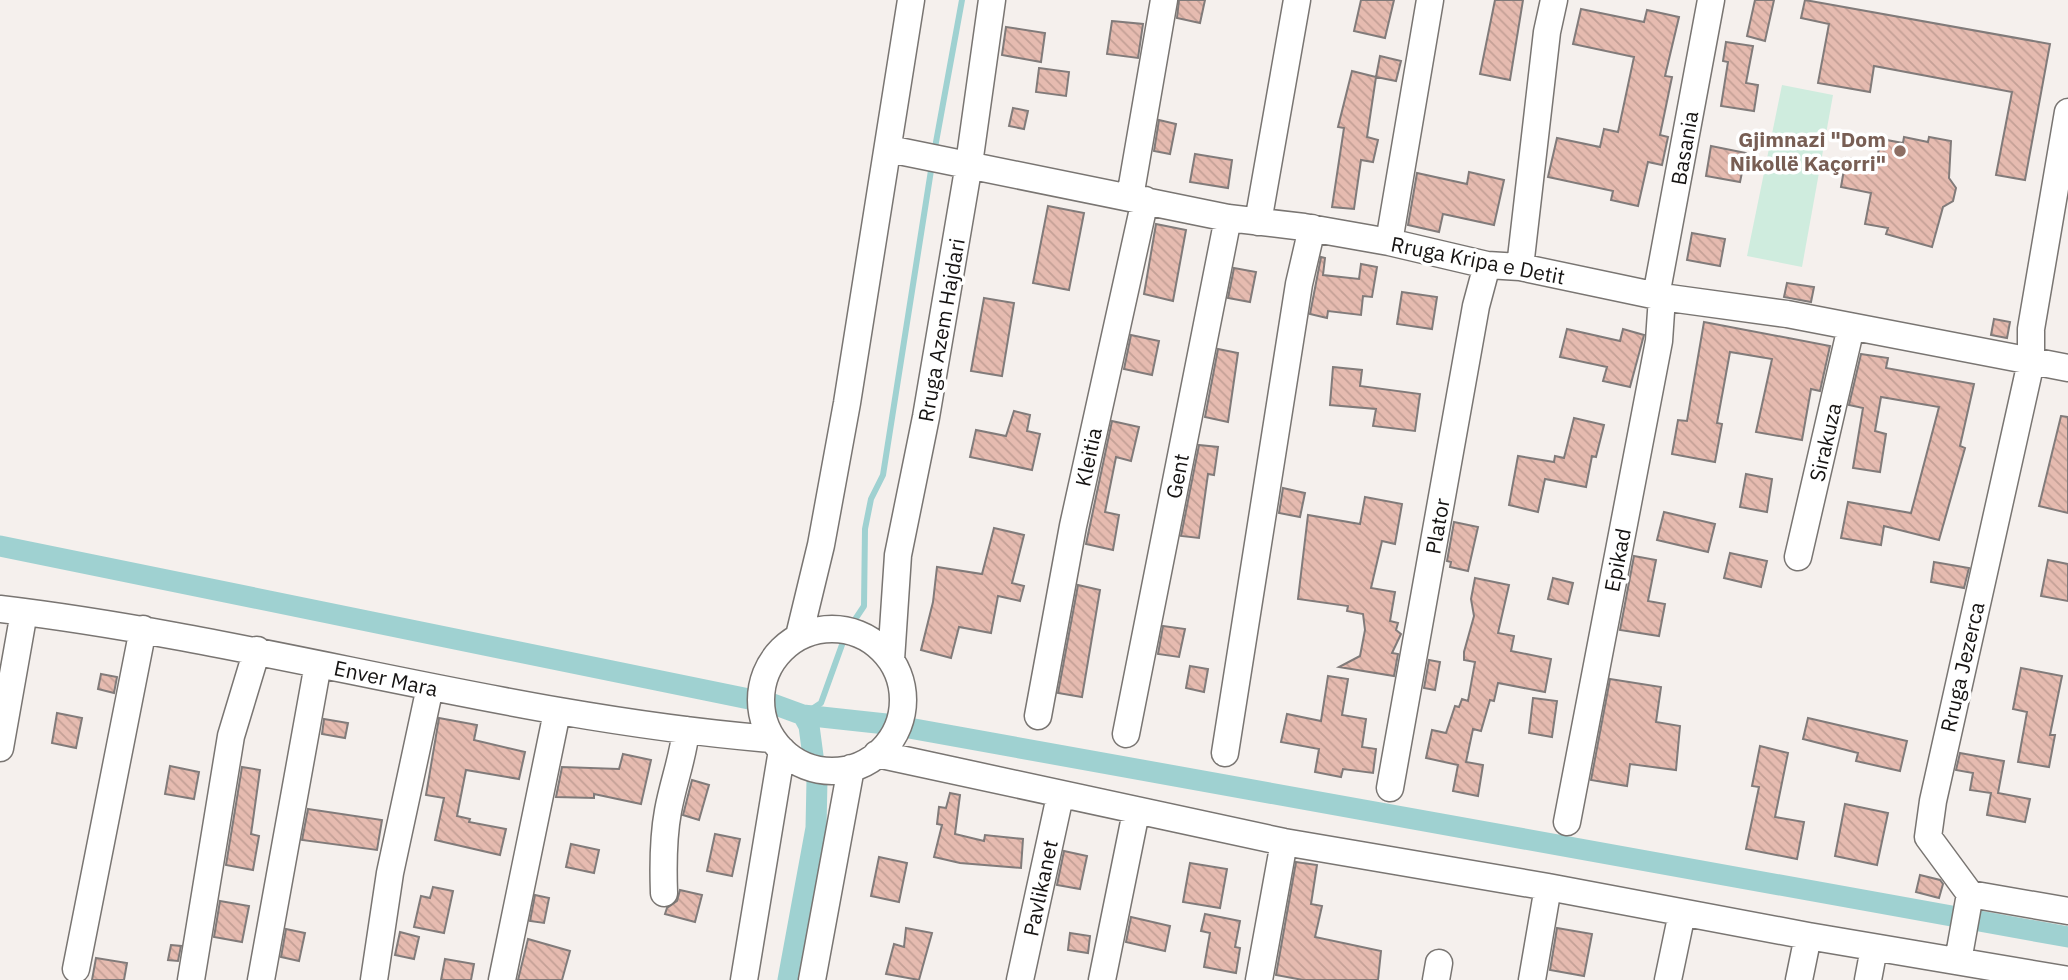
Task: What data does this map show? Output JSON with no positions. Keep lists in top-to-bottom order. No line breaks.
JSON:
{"streets":{"street":["Basania","Rruga Kripa e Detit","Rruga Azem Hajdari","Sirakuza","Kleitia","Gent","Plator","Epikad","Rruga Jezerca","Enver Mara","Pavlikanet"]},"crossings":[["Basania","Rruga Kripa e Detit"],["Basania","Epikad"],["Rruga Kripa e Detit","Rruga Azem Hajdari"],["Rruga Kripa e Detit","Sirakuza"],["Rruga Kripa e Detit","Kleitia"],["Rruga Kripa e Detit","Gent"],["Rruga Kripa e Detit","Plator"],["Rruga Kripa e Detit","Epikad"],["Rruga Kripa e Detit","Rruga Jezerca"],["Rruga Azem Hajdari","Enver Mara"]],"places":["Gjimnazi \"Dom Nikollë Kaçorri\""]}
